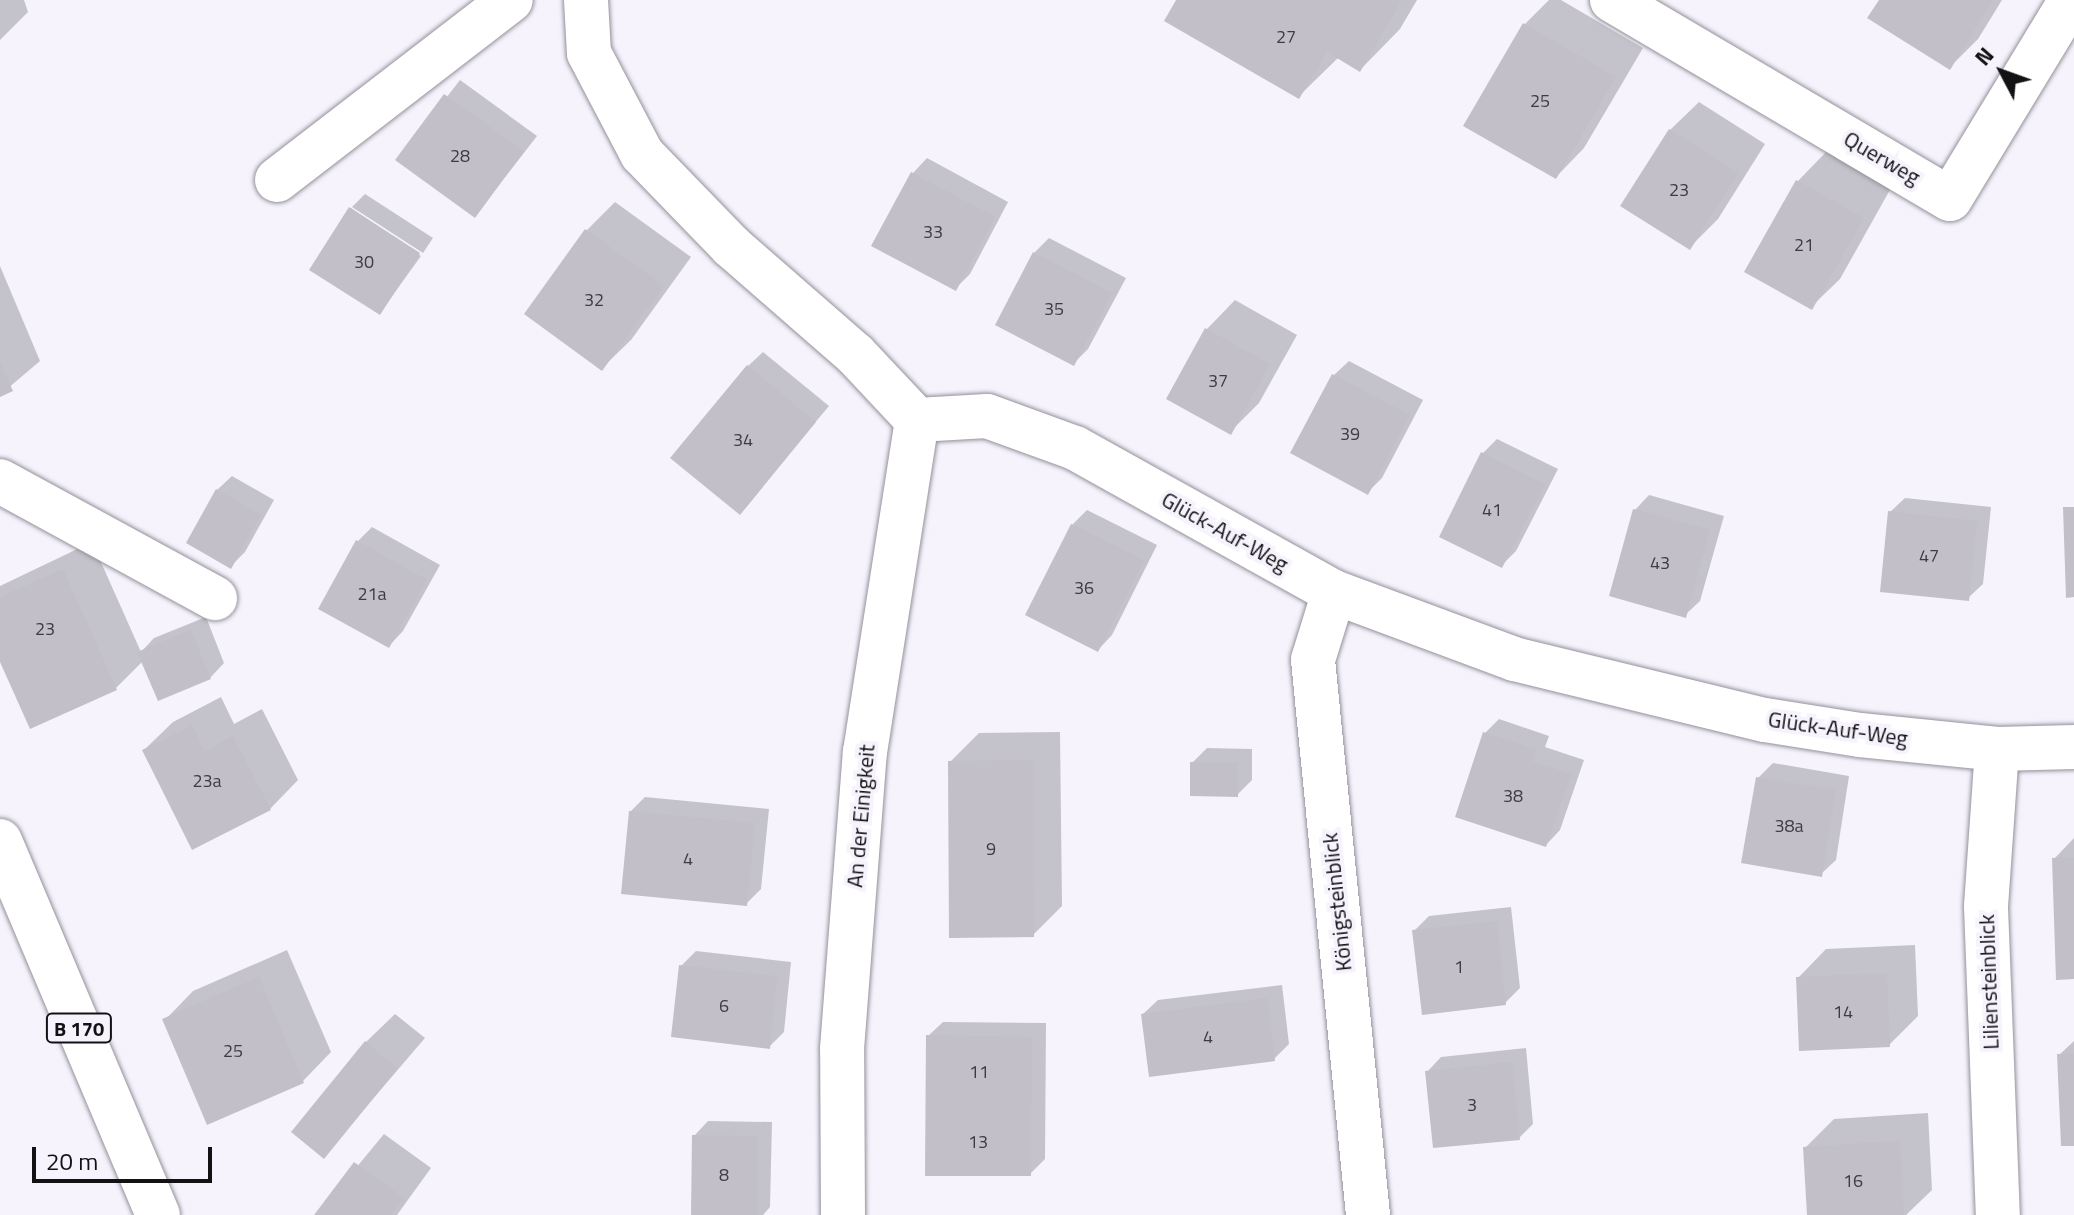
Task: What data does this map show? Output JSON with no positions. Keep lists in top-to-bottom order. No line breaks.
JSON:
{"streets":{"street":["Querweg","Glück-Auf-Weg","An der Einigkeit","Königsteinblick","Liliensteinblick","B 170"]},"crossings":[["Glück-Auf-Weg","An der Einigkeit"],["Glück-Auf-Weg","Königsteinblick"],["Glück-Auf-Weg","Liliensteinblick"]],"house_numbers":["27","25","28","23","33","21","30","32","35","37","39","34","41","47","43","36","21a","23","23a","38","38a","9","4","1","6","14","4","25","11","3","13","8","16"],"scale_bar":"20 m","north":"top left"}
